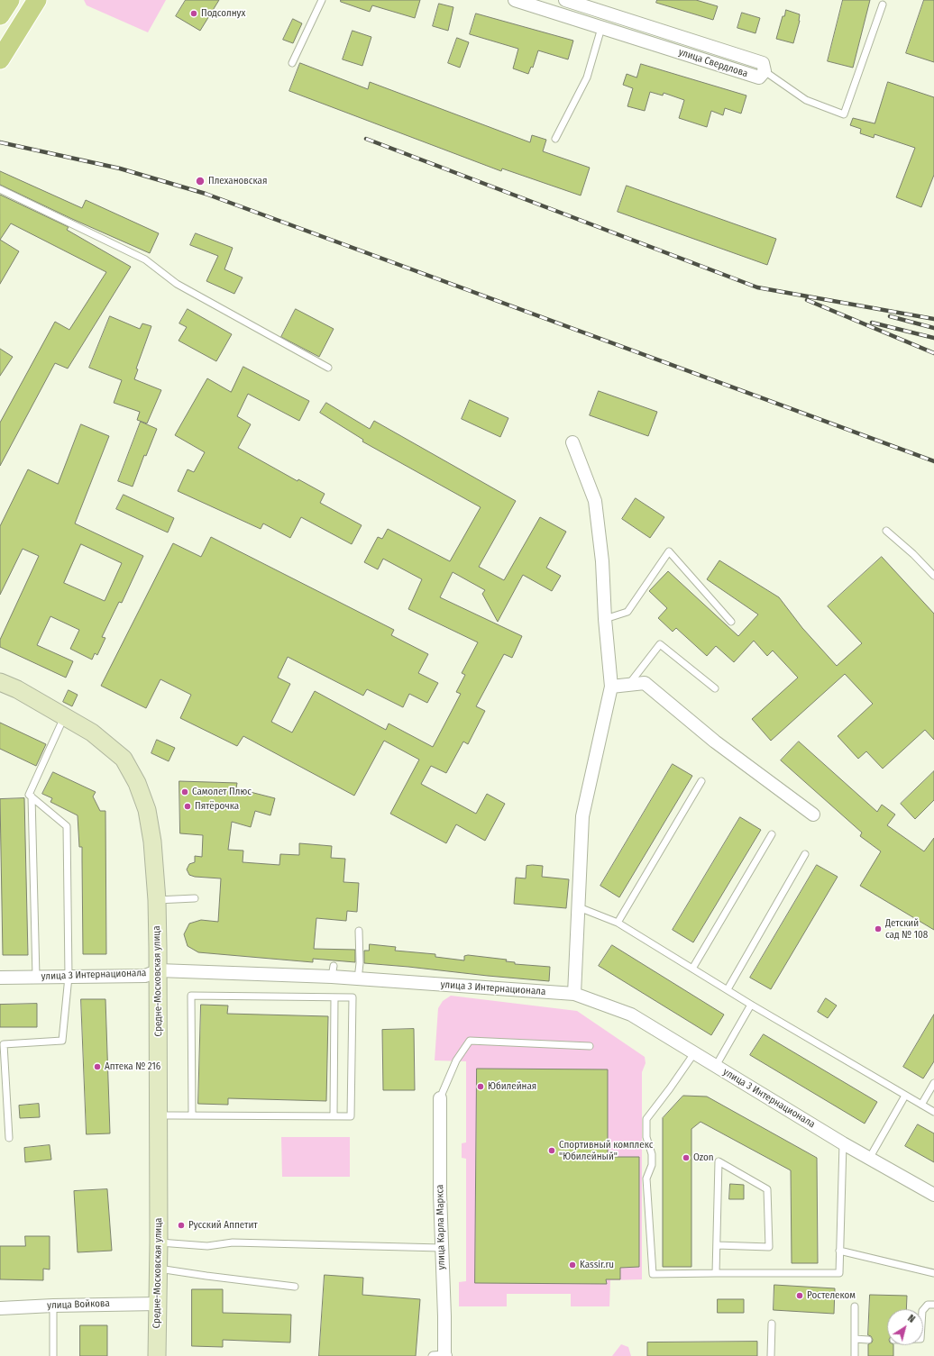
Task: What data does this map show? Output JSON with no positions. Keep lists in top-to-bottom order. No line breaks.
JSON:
{"streets":{"street":["улица Свердлова","улица 3 Интернационала","Средне-Московская улица","улица Карла Маркса","улица Войкова"]},"crossings":[["улица 3 Интернационала","Средне-Московская улица"],["Средне-Московская улица","улица Войкова"]],"places":["Подсолнух","Плехановская","Самолет Плюс","Пятёрочка","Детский сад № 108","Аптека № 216","Юбилейная","Спортивный комплекс \"Юбилейный\"","Ozon","Русский Аппетит","Kassir.ru","Ростелеком"],"north":"top right"}
